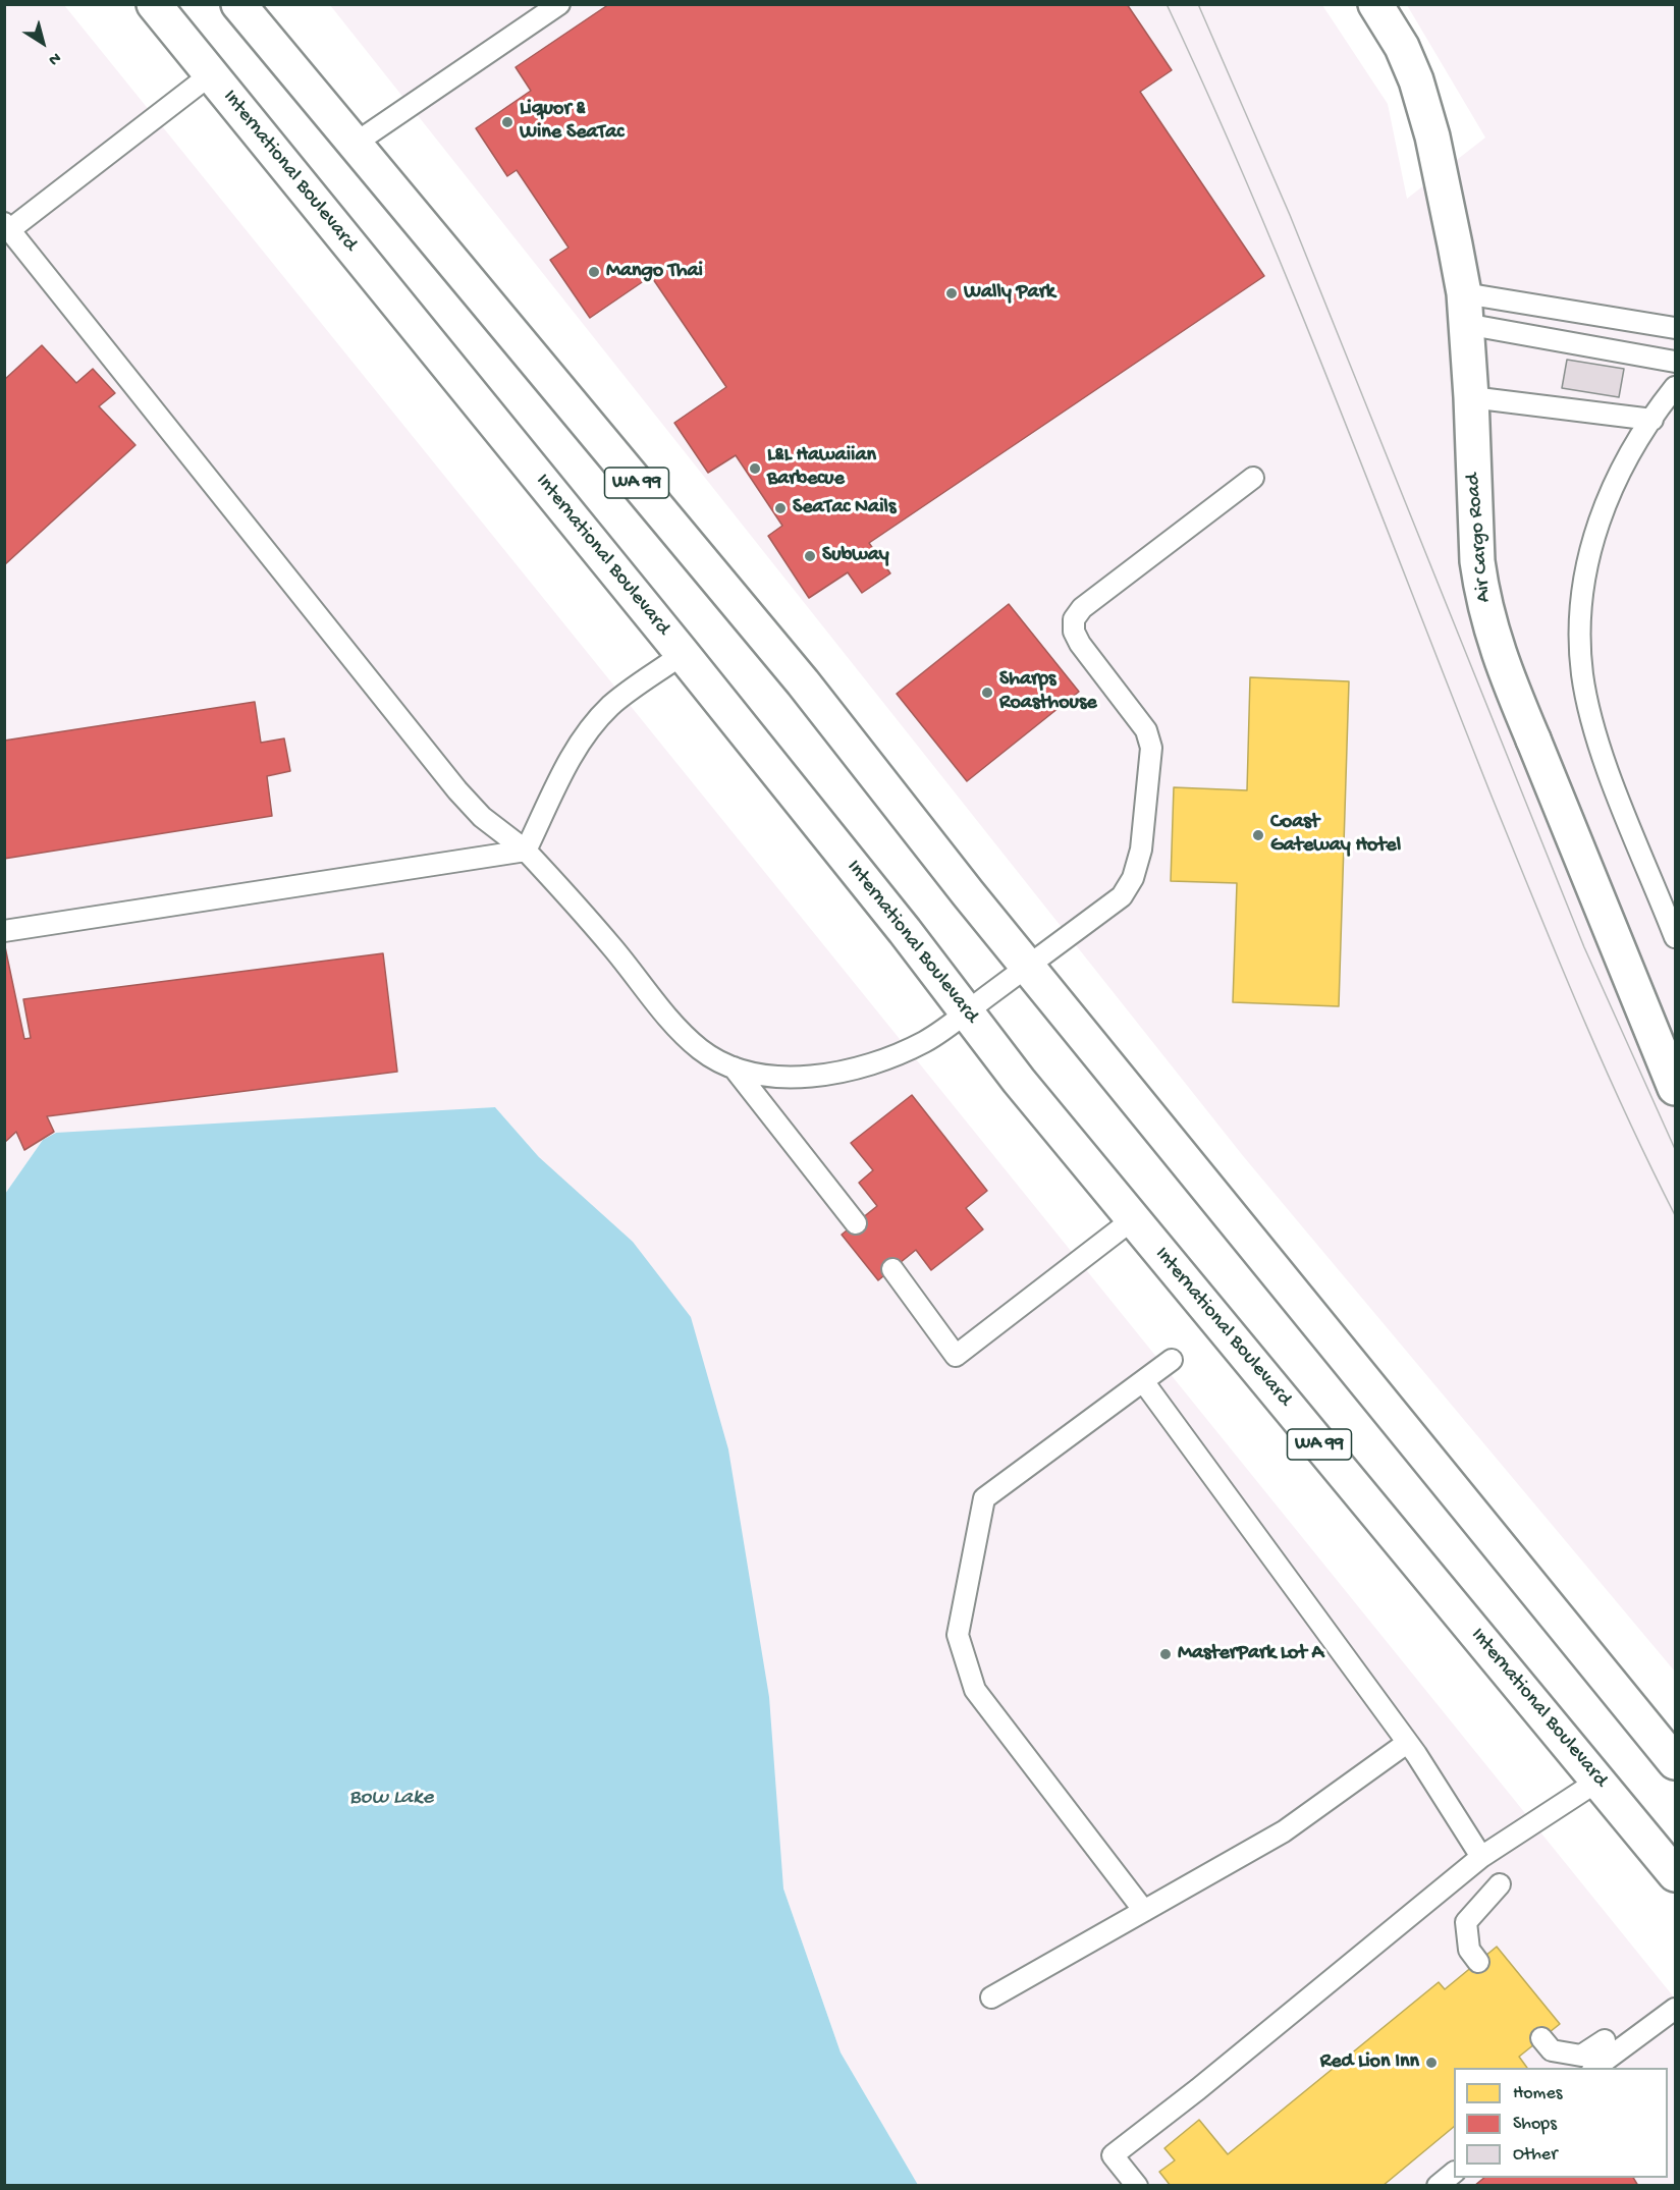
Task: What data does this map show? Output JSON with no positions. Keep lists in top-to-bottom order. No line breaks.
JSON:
{"streets":{"main road":["International Boulevard","WA 99","Air Cargo Road"]},"water":["Bow Lake"],"places":["Liquor & Wine SeaTac","Mango Thai","Wally Park","L&L Hawaiian Barbecue","SeaTac Nails","Subway","Sharps Roasthouse","Coast Gateway Hotel","MasterPark Lot A","Red Lion Inn"],"legend":["Homes","Shops","Other"],"north":"bottom right"}
